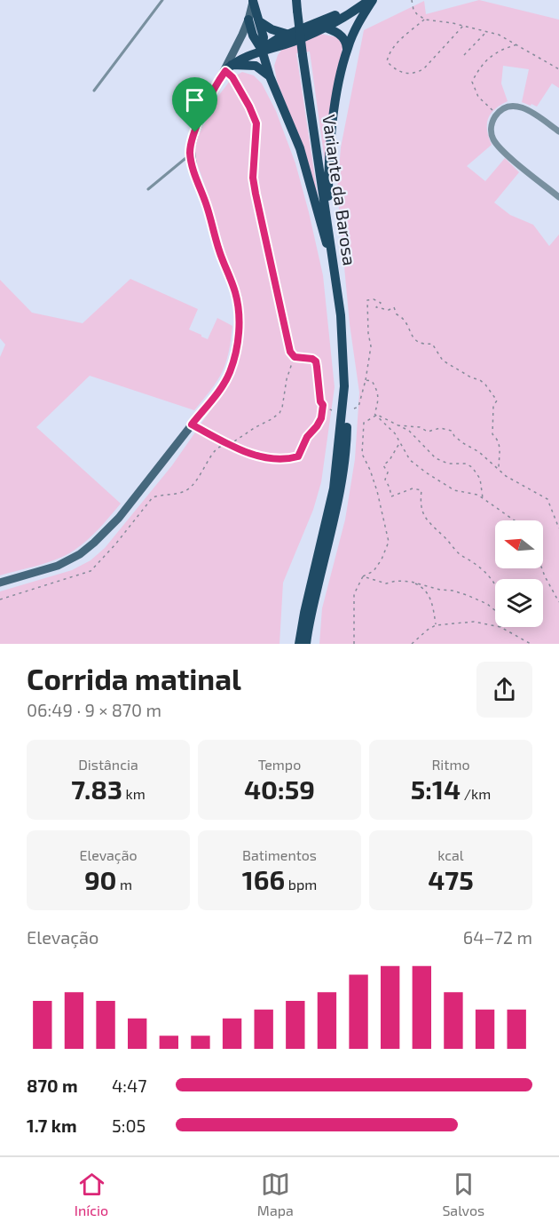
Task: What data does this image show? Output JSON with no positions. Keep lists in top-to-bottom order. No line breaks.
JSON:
{"streets":{"main road":["Variante da Barosa"]},"north":"left","page":{"heading":["Corrida matinal","06:49 · 9 × 870 m"],"stats":[["Distância","7.83 km"],["Tempo","40:59"],["Ritmo","5:14 /km"],["Elevação","90 m"],["Batimentos","166 bpm"],["kcal","475"]],"chart":["Elevação","64–72 m"],"list":[{"name":"870 m","note":"4:47"},{"name":"1.7 km","note":"5:05"}],"tabs":["Início","Mapa","Salvos"]}}
